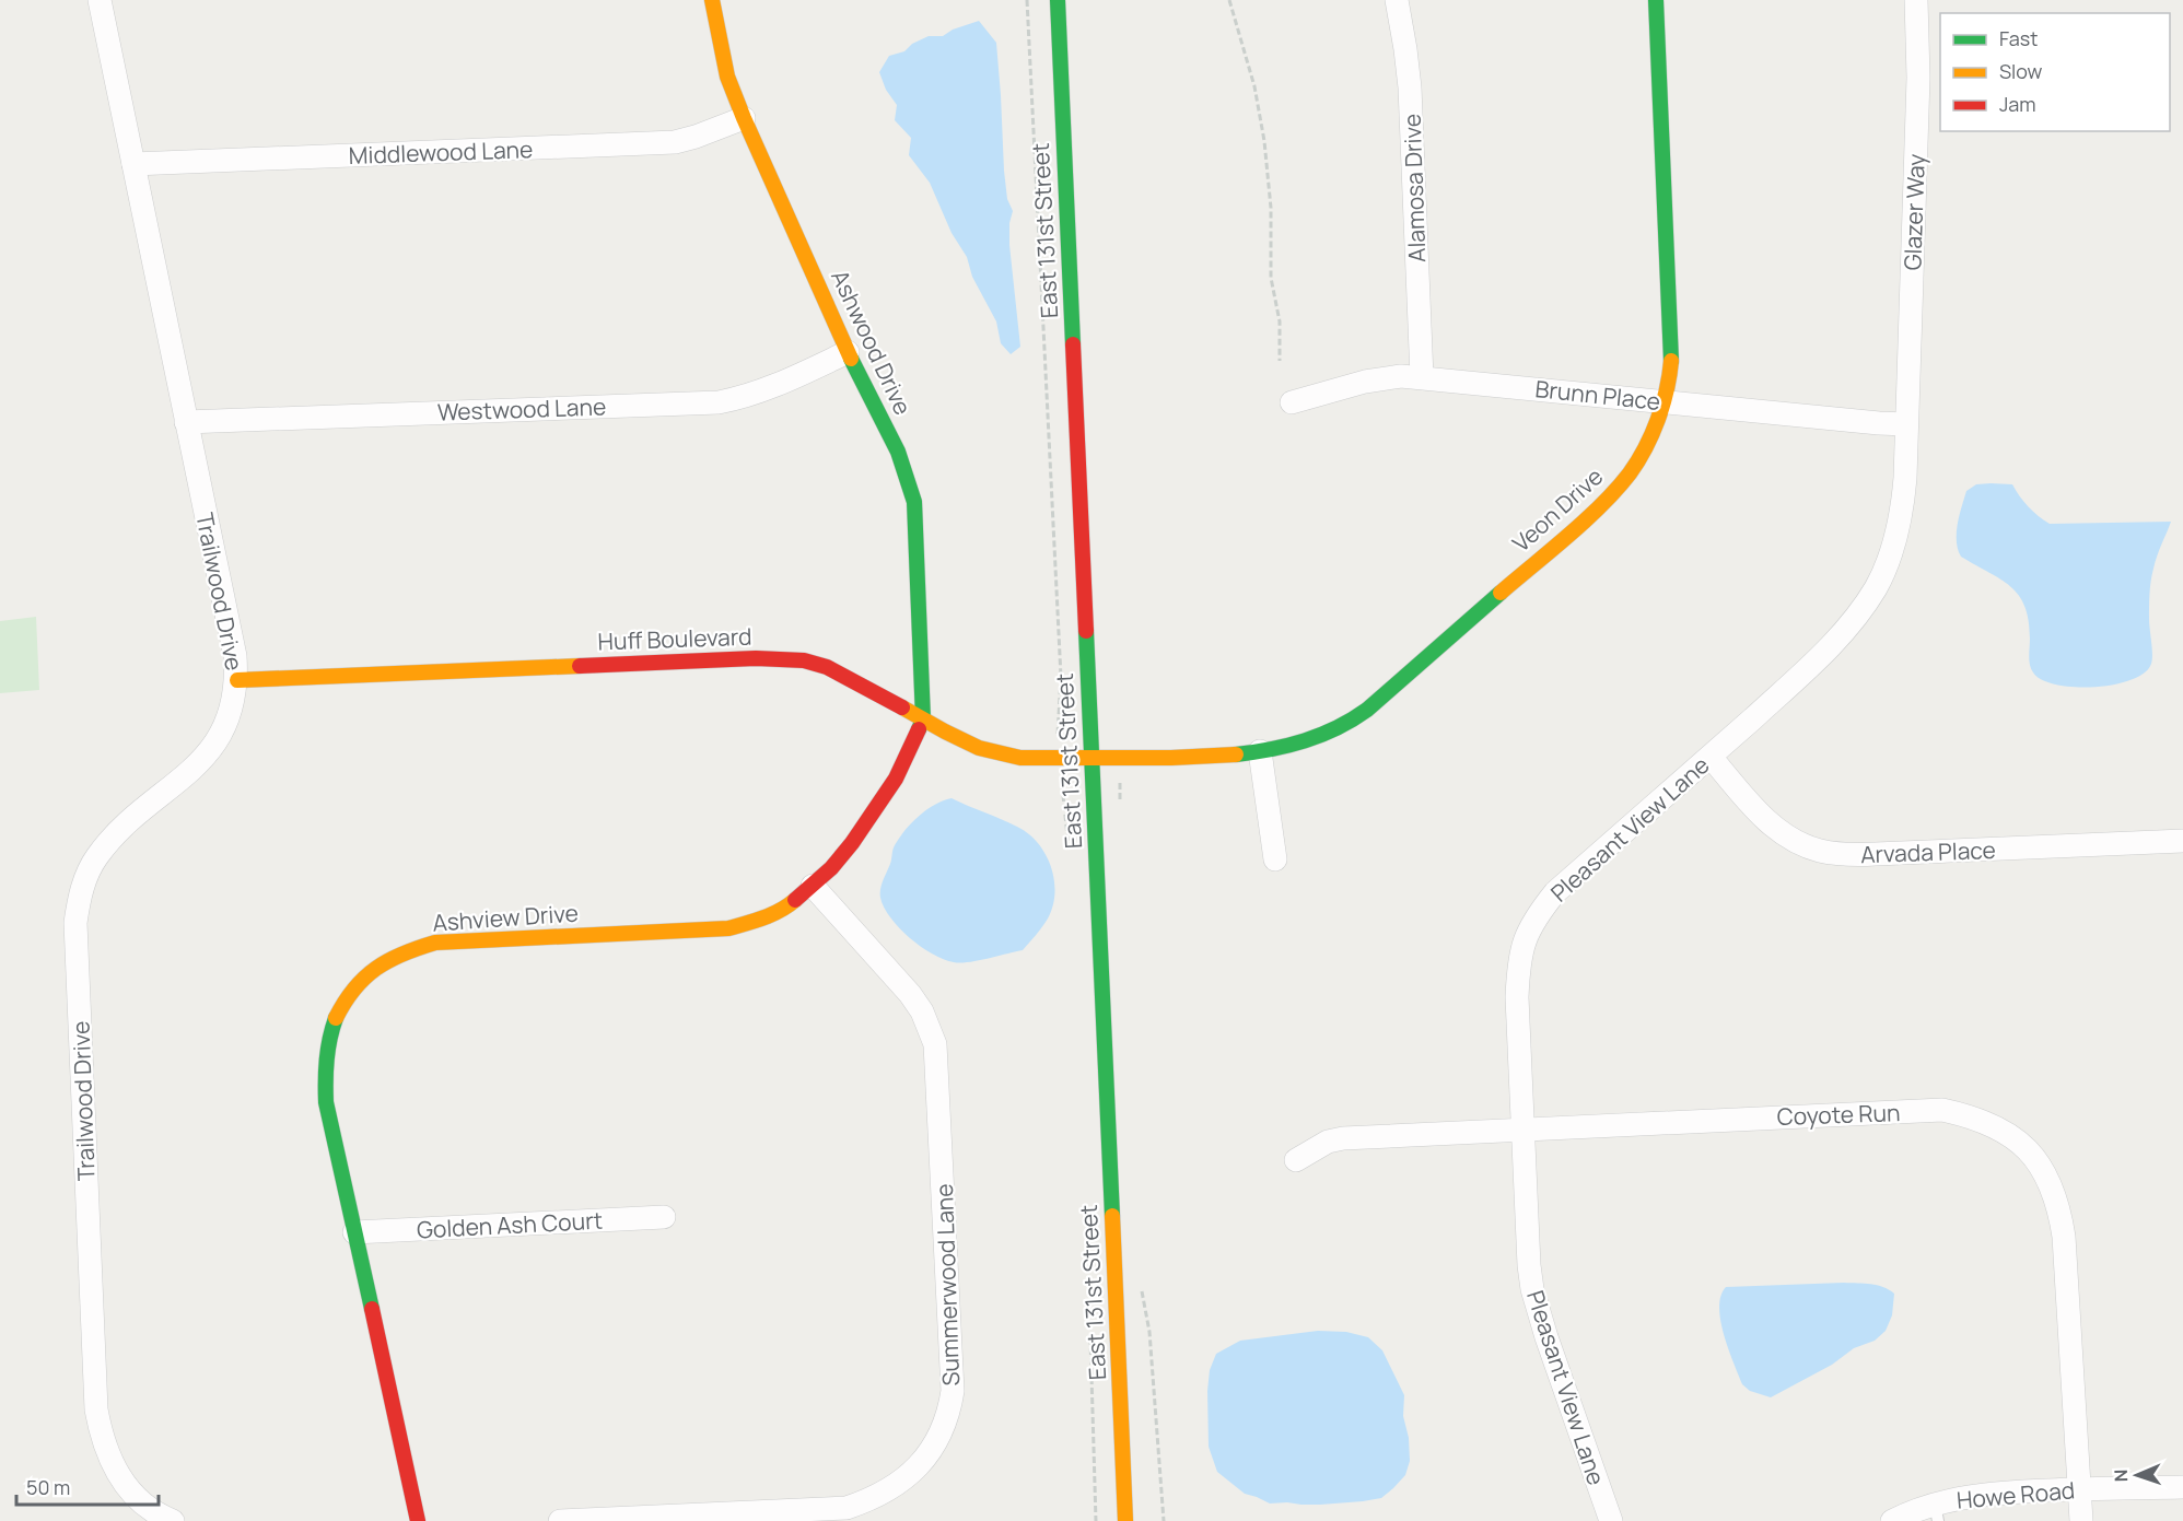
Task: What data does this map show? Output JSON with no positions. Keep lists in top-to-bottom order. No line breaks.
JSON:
{"streets":{"street":["Middlewood Lane","Alamosa Drive","Glazer Way","East 131st Street","Ashwood Drive","Brunn Place","Westwood Lane","Veon Drive","Trailwood Drive","Huff Boulevard","Pleasant View Lane","Arvada Place","Ashview Drive","Coyote Run","Golden Ash Court","Summerwood Lane","Howe Road"]},"crossings":[["Middlewood Lane","Ashwood Drive"],["Middlewood Lane","Trailwood Drive"],["Alamosa Drive","Brunn Place"],["Glazer Way","Brunn Place"],["Glazer Way","Pleasant View Lane"],["East 131st Street","Veon Drive"],["East 131st Street","Huff Boulevard"],["Ashwood Drive","Westwood Lane"],["Ashwood Drive","Huff Boulevard"],["Ashwood Drive","Ashview Drive"],["Brunn Place","Veon Drive"],["Brunn Place","Pleasant View Lane"],["Westwood Lane","Trailwood Drive"],["Veon Drive","Huff Boulevard"],["Trailwood Drive","Huff Boulevard"],["Huff Boulevard","Ashview Drive"],["Pleasant View Lane","Arvada Place"],["Pleasant View Lane","Coyote Run"],["Ashview Drive","Golden Ash Court"],["Ashview Drive","Summerwood Lane"],["Coyote Run","Howe Road"]],"legend":["Fast","Slow","Jam"],"scale_bar":"50 m","north":"left"}
